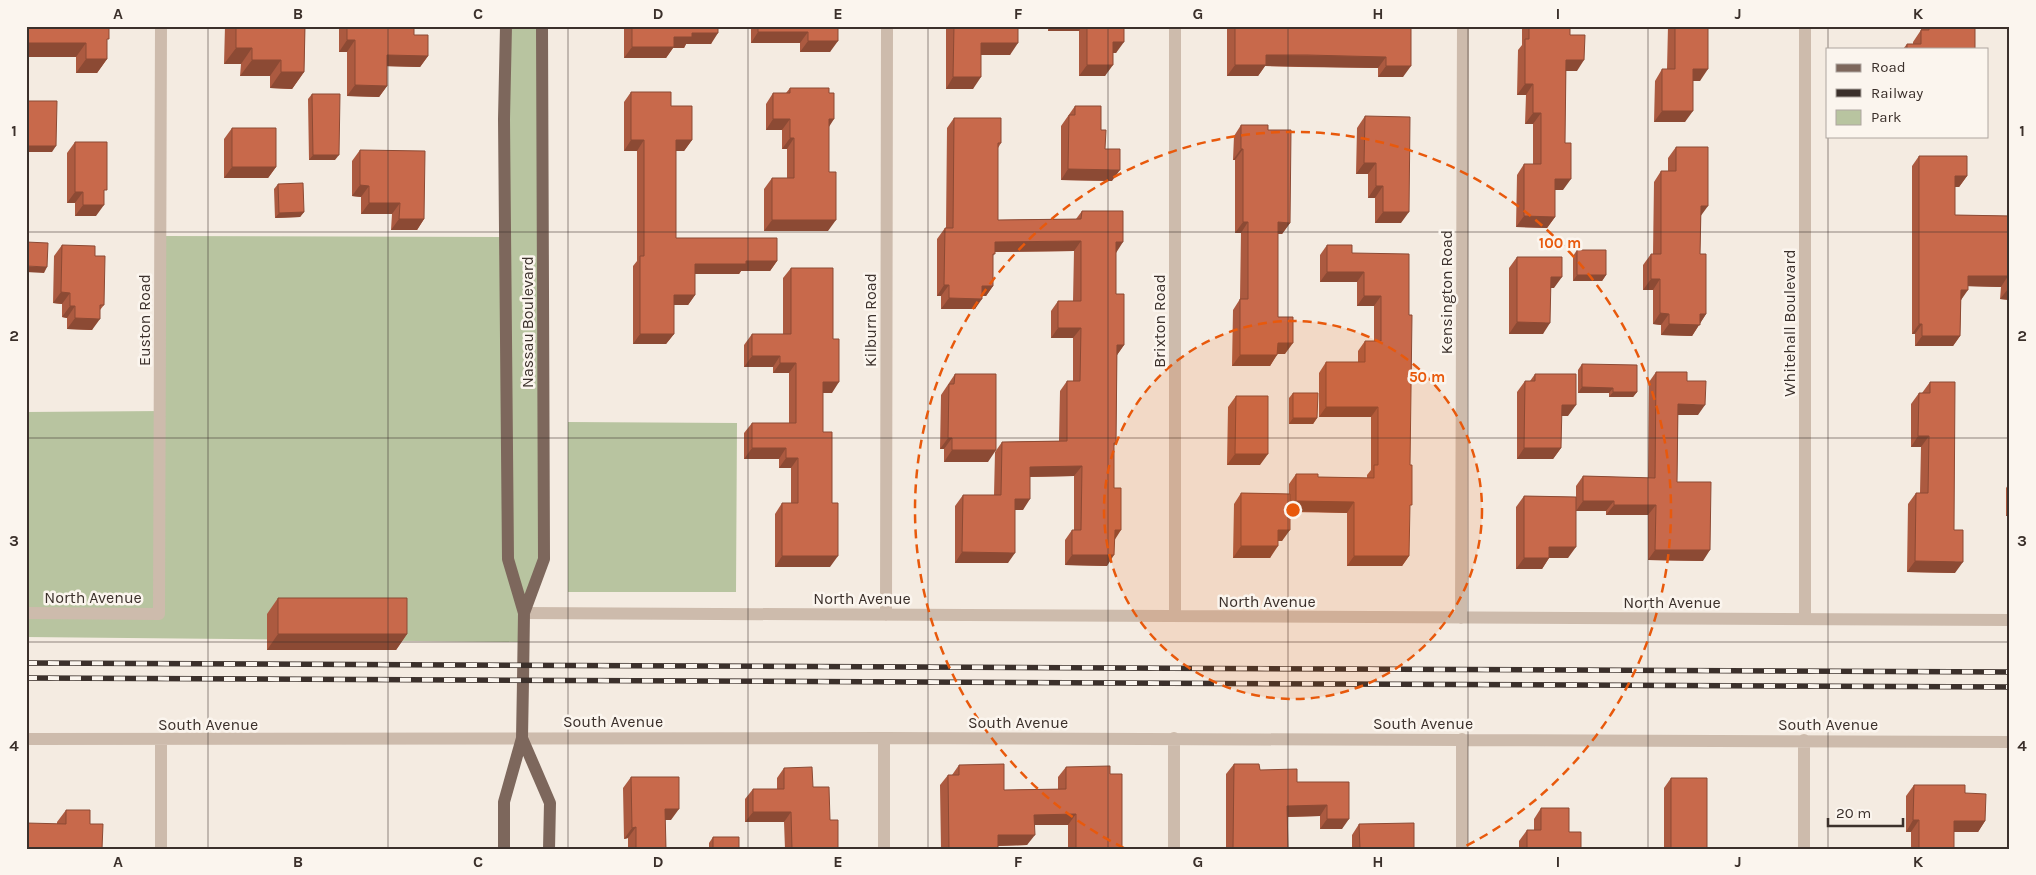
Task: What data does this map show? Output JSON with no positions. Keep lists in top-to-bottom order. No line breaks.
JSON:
{"streets":{"main road":["Nassau Boulevard"],"street":["Kensington Road","Euston Road","Kilburn Road","Brixton Road","Whitehall Boulevard","North Avenue","South Avenue"]},"crossings":[["Kensington Road","North Avenue"],["Euston Road","North Avenue"],["Kilburn Road","North Avenue"],["Brixton Road","North Avenue"],["Nassau Boulevard","North Avenue"],["Nassau Boulevard","South Avenue"],["Whitehall Boulevard","North Avenue"]],"legend":["Road","Railway","Park"],"scale_bar":"20 m","grid":{"columns":["A","B","C","D","E","F","G","H","I","J","K"],"rows":["1","2","3","4"]},"rings":["100 m","50 m"]}
